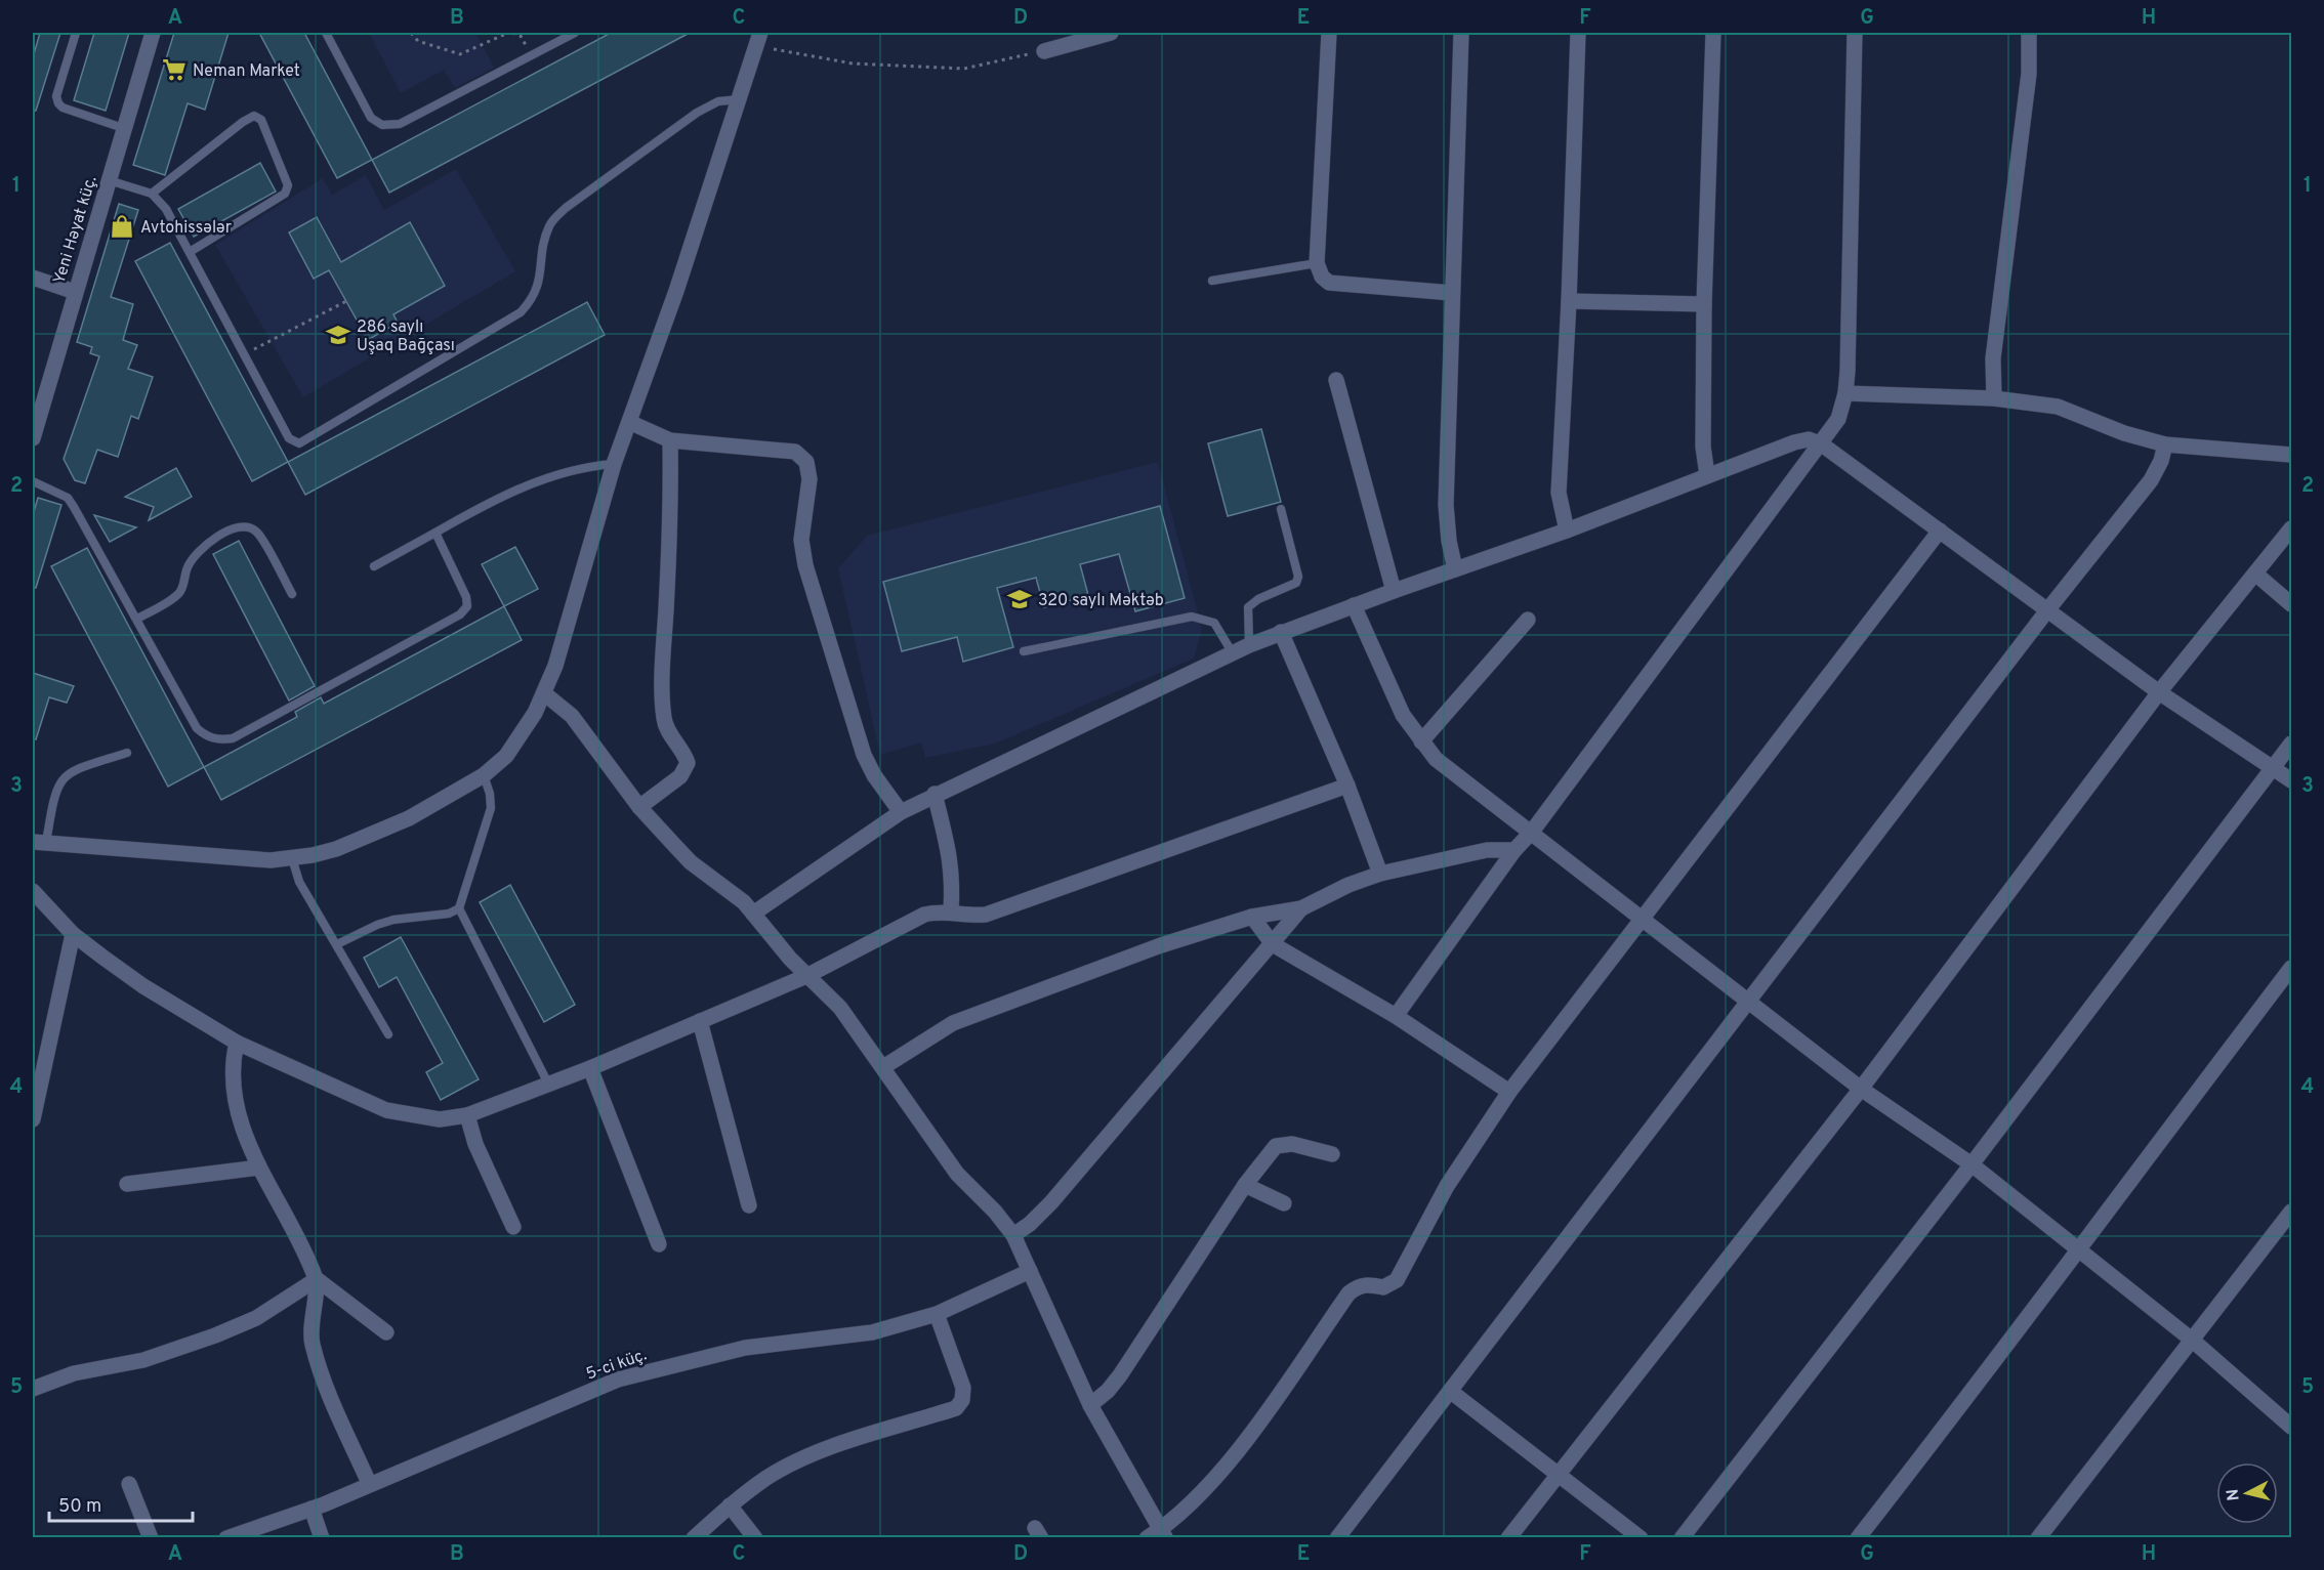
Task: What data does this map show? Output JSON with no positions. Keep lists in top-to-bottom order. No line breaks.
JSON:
{"streets":{"street":["Yeni Həyat küç.","5-ci küç."]},"places":{"supermarket":["Neman Market"],"shop":["Avtohissələr"],"school or university":["286 saylı Uşaq Bağçası","320 saylı Məktəb"]},"scale_bar":"50 m","north":"left","grid":{"columns":["A","B","C","D","E","F","G","H"],"rows":["1","2","3","4","5"]}}
